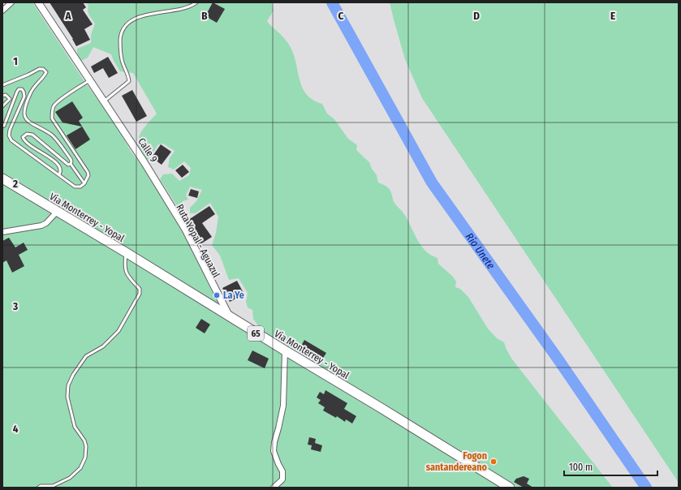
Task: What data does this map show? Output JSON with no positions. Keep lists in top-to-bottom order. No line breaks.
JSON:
{"streets":{"highway":["Vía Monterrey - Yopal","65"],"lane":["Ruta Yopal - Aguazul"]},"crossings":[["Vía Monterrey - Yopal","Ruta Yopal - Aguazul"]],"water":["Río Unete"],"places":["La Ye","Fogon santandereano"],"scale_bar":"100 m","grid":{"columns":["A","B","C","D","E"],"rows":["1","2","3","4"]}}
